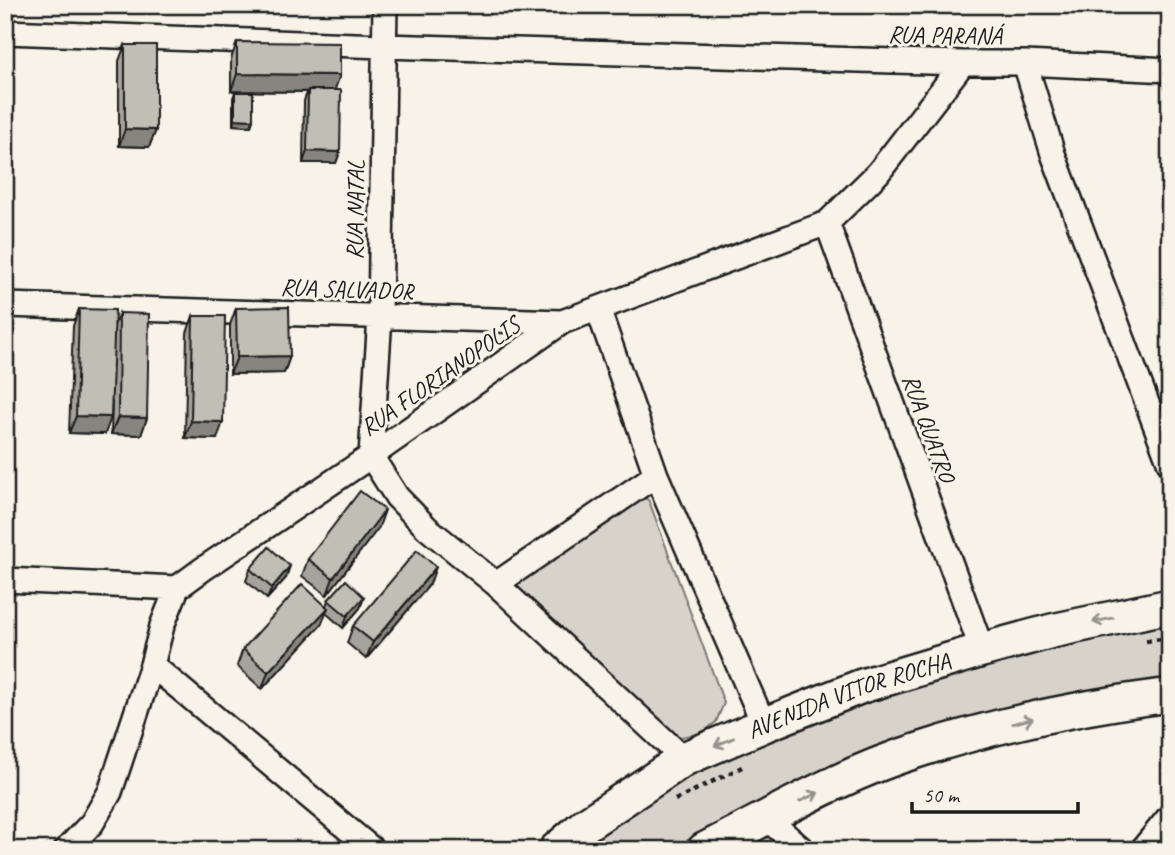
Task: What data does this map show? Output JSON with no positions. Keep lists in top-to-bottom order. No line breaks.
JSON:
{"streets":{"street":["RUA PARANÁ","RUA NATAL","RUA SALVADOR","RUA FLORIANOPOLIS","RUA QUATRO","AVENIDA VITOR ROCHA"]},"crossings":[["RUA PARANÁ","RUA NATAL"],["RUA PARANÁ","RUA FLORIANOPOLIS"],["RUA NATAL","RUA SALVADOR"],["RUA NATAL","RUA FLORIANOPOLIS"],["RUA SALVADOR","RUA FLORIANOPOLIS"],["RUA FLORIANOPOLIS","RUA QUATRO"],["RUA QUATRO","AVENIDA VITOR ROCHA"]],"scale_bar":"50 m"}
